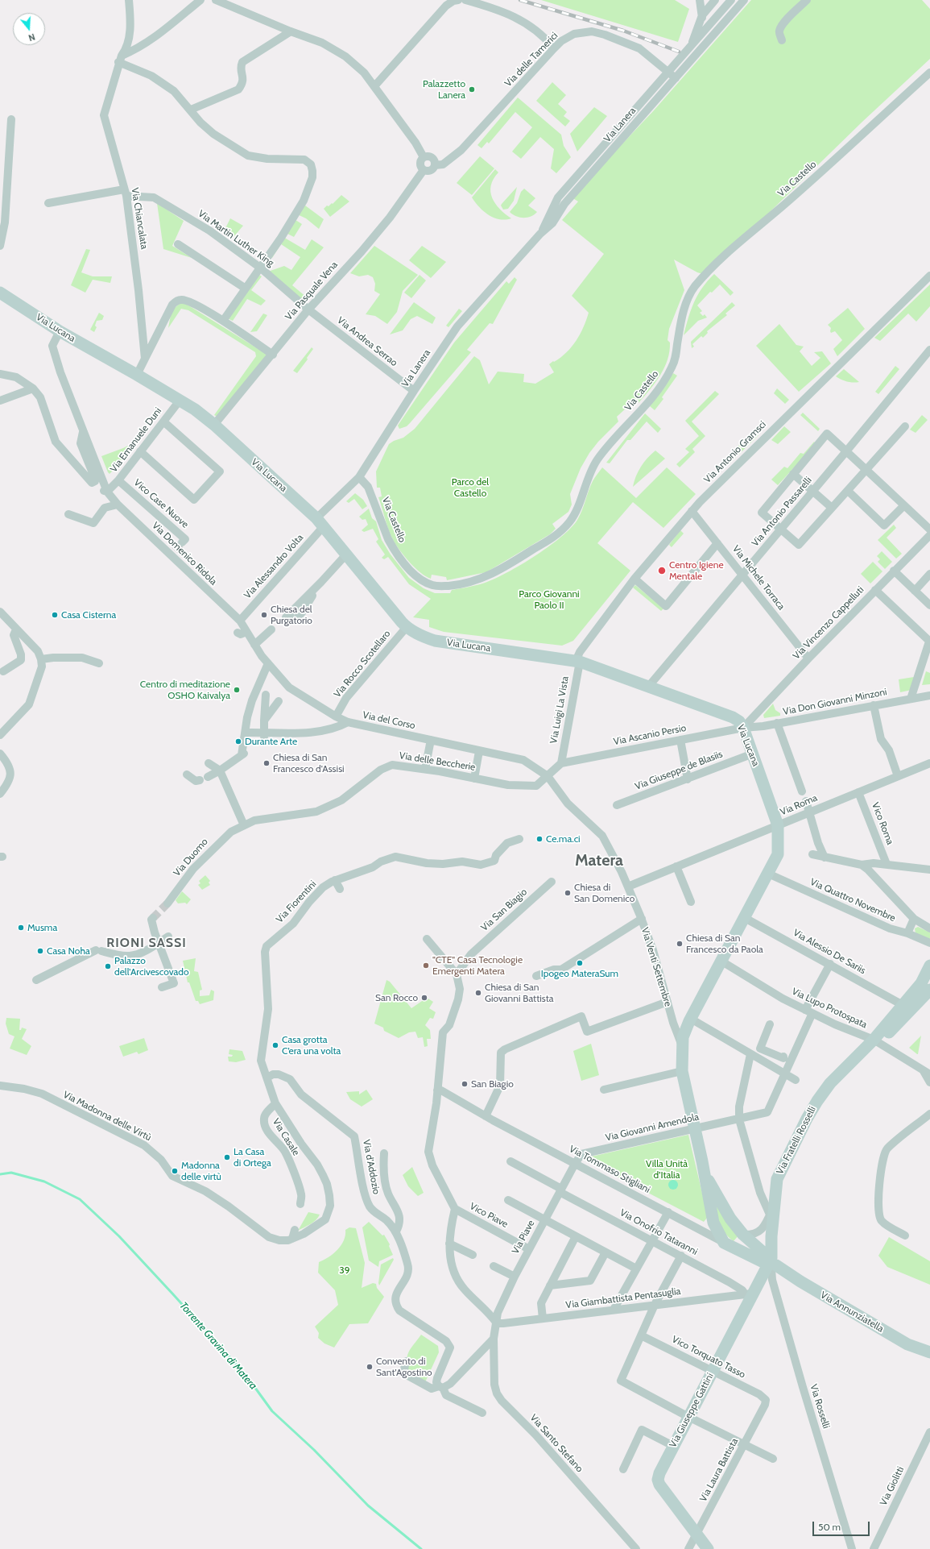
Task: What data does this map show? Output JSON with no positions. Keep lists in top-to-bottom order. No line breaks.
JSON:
{"streets":{"street":["Via delle Tamerici","Via Lanera","Via Castello","Via Chiancalata","Via Martin Luther King","Via Pasquale Vena","Via Lucana","Via Andrea Serrao","Via Emanuele Duni","Via Antonio Gramsci","Vico Case Nuove","Via Antonio Passarelli","Via Domenico Ridola","Via Alessandro Volta","Via Michele Torraca","Via Vincenzo Cappelluti","Via Rocco Scotellaro","Via Don Giovanni Minzoni","Via Luigi La Vista","Via del Corso","Via Ascanio Persio","Via delle Beccherie","Via Giuseppe de Blasiis","Via Roma","Vico Roma","Via Duomo","Via Quattro Novembre","Via Fiorentini","Via San Biagio","Via Alessio De Sariis","Via Venti Settembre","Via Lupo Protospata","Via Madonna delle Virtù","Via Giovanni Amendola","Via Casale","Via Fratelli Rosselli","Via d'Addozio","Via Tommaso Stigliani","Vico Piave","Via Onofrio Tataranni","Via Piave","Via Giambattista Pentasuglia","Via Annunziatella","Vico Torquato Tasso","Via Rosselli","Via Giuseppe Gattini","Via Santo Stefano","Via Laura Battista","Via Giolitti"]},"crossings":[["Via delle Tamerici","Via Lanera"],["Via delle Tamerici","Via Pasquale Vena"],["Via Lanera","Via Castello"],["Via Lanera","Via Lucana"],["Via Lanera","Via Andrea Serrao"],["Via Lanera","Via Alessandro Volta"],["Via Chiancalata","Via Martin Luther King"],["Via Martin Luther King","Via Pasquale Vena"],["Via Martin Luther King","Via Andrea Serrao"],["Via Pasquale Vena","Via Lucana"],["Via Pasquale Vena","Via Andrea Serrao"],["Via Lucana","Via Emanuele Duni"],["Via Lucana","Via Antonio Gramsci"],["Via Lucana","Via Antonio Passarelli"],["Via Lucana","Via Domenico Ridola"],["Via Lucana","Via Alessandro Volta"],["Via Lucana","Via Vincenzo Cappelluti"],["Via Lucana","Via Rocco Scotellaro"],["Via Lucana","Via Don Giovanni Minzoni"],["Via Lucana","Via Luigi La Vista"],["Via Lucana","Via Ascanio Persio"],["Via Lucana","Via Roma"],["Via Lucana","Via Quattro Novembre"],["Via Lucana","Via Alessio De Sariis"],["Via Lucana","Via Venti Settembre"],["Via Lucana","Via Lupo Protospata"],["Via Emanuele Duni","Vico Case Nuove"],["Via Emanuele Duni","Via Domenico Ridola"],["Via Antonio Gramsci","Via Michele Torraca"],["Via Antonio Gramsci","Via Luigi La Vista"],["Via Antonio Passarelli","Via Michele Torraca"],["Via Domenico Ridola","Via Alessandro Volta"],["Via Domenico Ridola","Via del Corso"],["Via Michele Torraca","Via Vincenzo Cappelluti"],["Via Vincenzo Cappelluti","Via Don Giovanni Minzoni"],["Via Vincenzo Cappelluti","Via Ascanio Persio"],["Via Rocco Scotellaro","Via del Corso"],["Via Don Giovanni Minzoni","Via Ascanio Persio"],["Via Luigi La Vista","Via Ascanio Persio"],["Via Luigi La Vista","Via delle Beccherie"],["Via del Corso","Via Venti Settembre"],["Via Ascanio Persio","Via delle Beccherie"],["Via delle Beccherie","Via Duomo"],["Via delle Beccherie","Via Venti Settembre"],["Via Roma","Vico Roma"],["Via Roma","Via Venti Settembre"],["Via Fiorentini","Via Madonna delle Virtù"],["Via Fiorentini","Via d'Addozio"],["Via Alessio De Sariis","Via Fratelli Rosselli"],["Via Lupo Protospata","Via Fratelli Rosselli"],["Via Madonna delle Virtù","Via Casale"],["Via Madonna delle Virtù","Via d'Addozio"],["Via Giovanni Amendola","Via Tommaso Stigliani"],["Via Giovanni Amendola","Via Piave"],["Via Fratelli Rosselli","Via Annunziatella"],["Via Fratelli Rosselli","Via Rosselli"],["Via Fratelli Rosselli","Via Giuseppe Gattini"],["Via Tommaso Stigliani","Via Piave"],["Vico Piave","Via Piave"],["Via Onofrio Tataranni","Via Piave"],["Via Onofrio Tataranni","Via Giambattista Pentasuglia"],["Via Onofrio Tataranni","Via Giuseppe Gattini"],["Via Piave","Via Giambattista Pentasuglia"],["Via Giambattista Pentasuglia","Via Giuseppe Gattini"],["Via Annunziatella","Via Rosselli"],["Via Annunziatella","Via Giuseppe Gattini"],["Vico Torquato Tasso","Via Giuseppe Gattini"],["Vico Torquato Tasso","Via Laura Battista"],["Via Rosselli","Via Giuseppe Gattini"],["Via Giuseppe Gattini","Via Laura Battista"]],"districts":["Matera","RIONI SASSI"],"water":["Torrente Gravina di Matera"],"parks":["Parco del Castello","Parco Giovanni Paolo II","Villa Unità d’Italia","39"],"places":["Palazzetto Lanera","Centro Igiene Mentale","Casa Cisterna","Chiesa del Purgatorio","Centro di meditazione OSHO Kaivalya","Durante Arte","Chiesa di San Francesco d'Assisi","Ce.ma.ci","Chiesa di San Domenico","Musma","Chiesa di San Francesco da Paola","Casa Noha","Ipogeo MateraSum","\"CTE\" Casa Tecnologie Emergenti Matera","Palazzo dell'Arcivescovado","Chiesa di San Giovanni Battista","San Rocco","Casa grotta C’era una volta","San Biagio","La Casa di Ortega","Madonna delle virtù","Convento di Sant'Agostino"],"scale_bar":"50 m","north":"bottom"}
